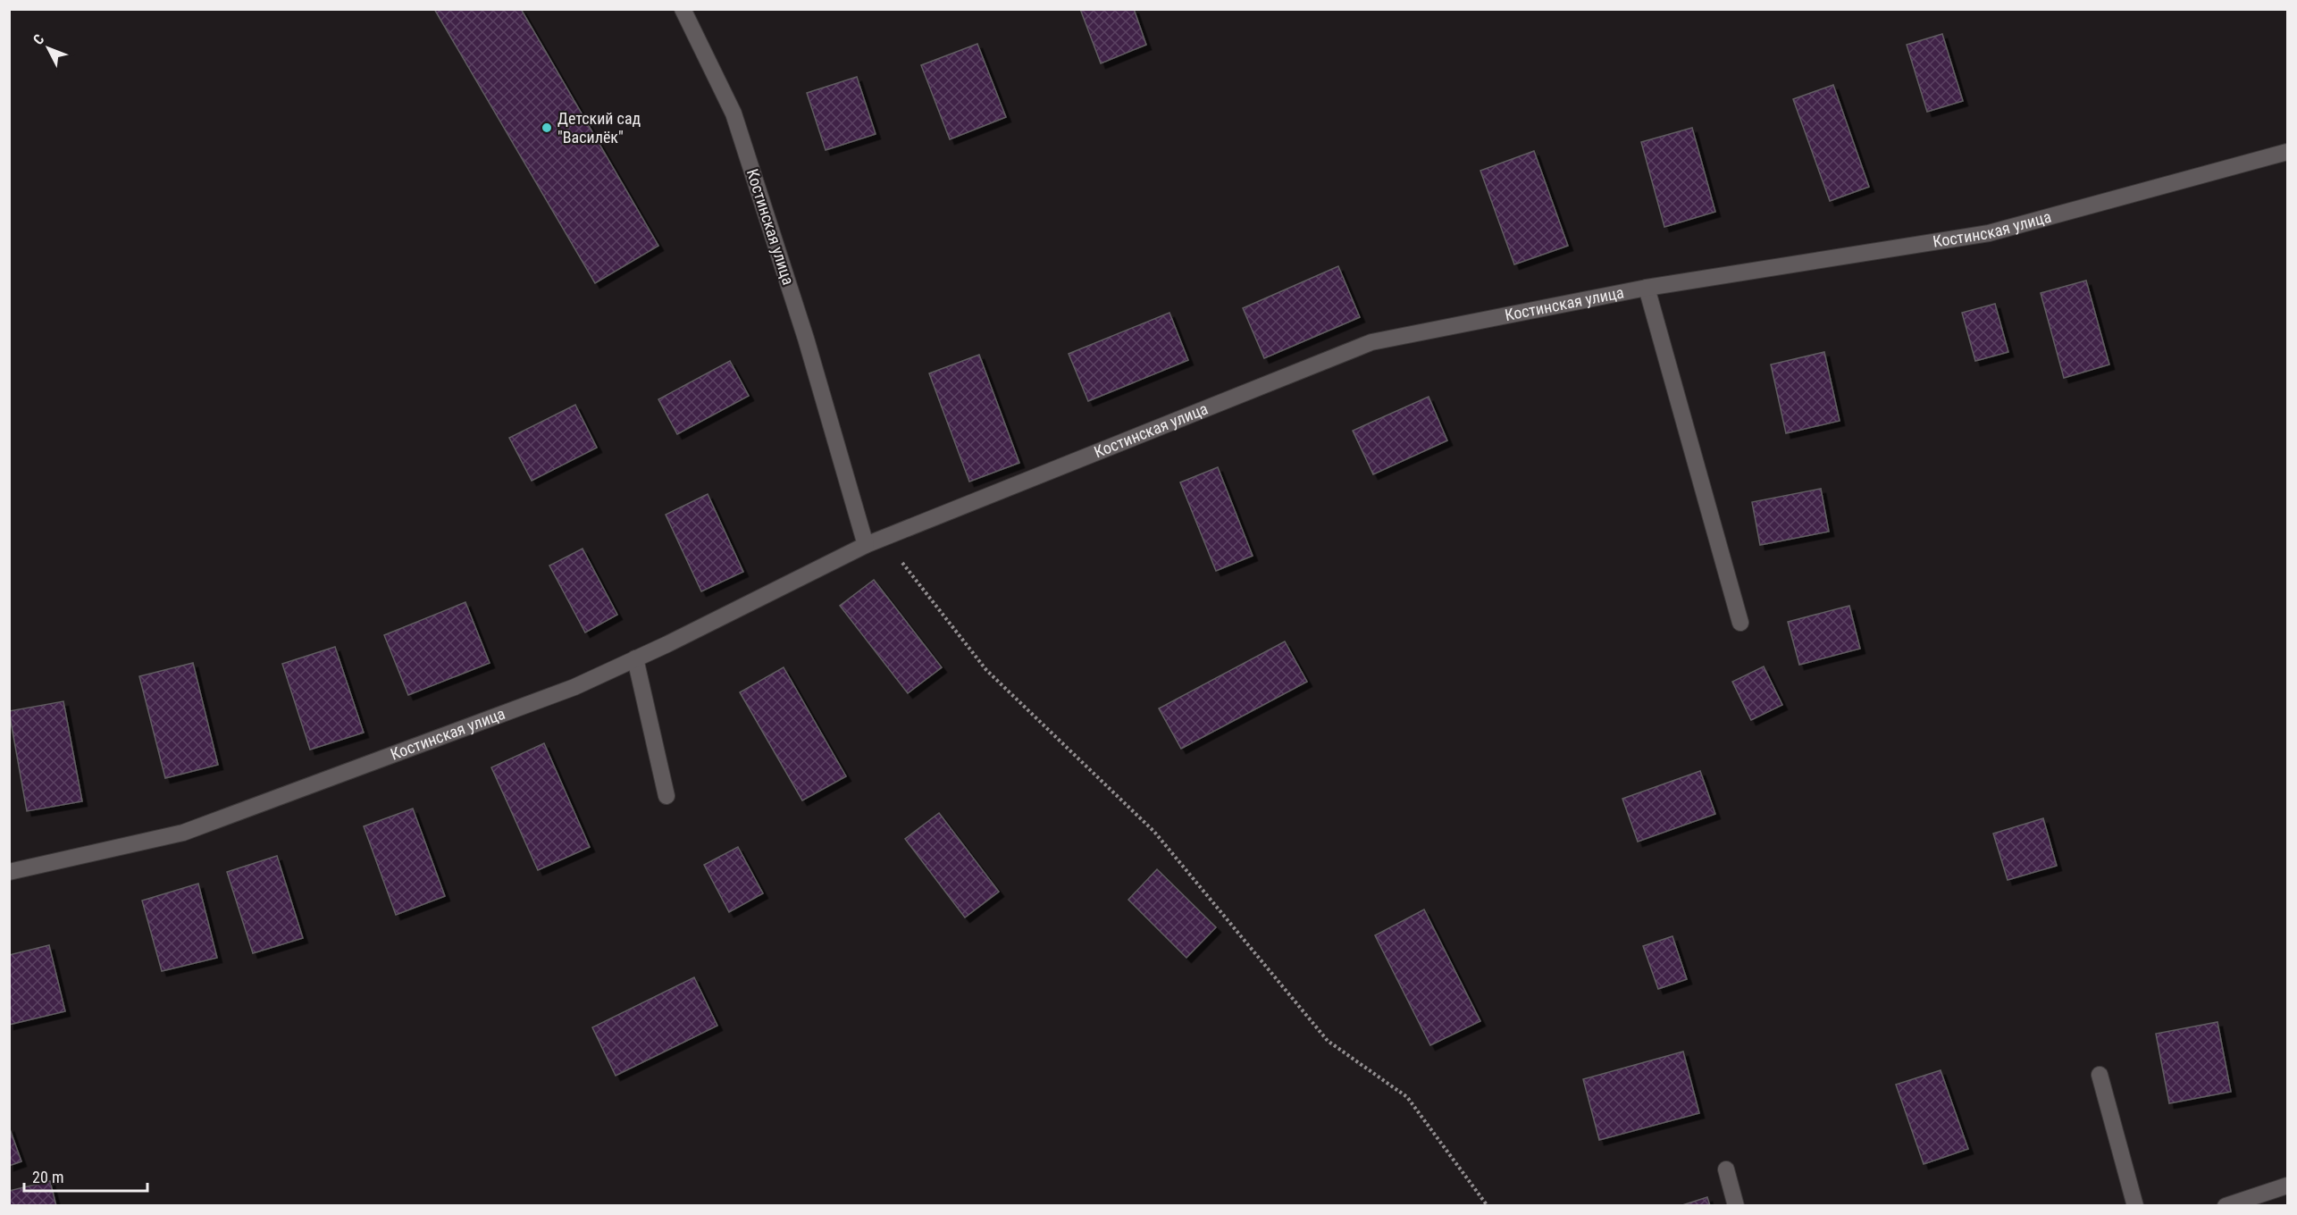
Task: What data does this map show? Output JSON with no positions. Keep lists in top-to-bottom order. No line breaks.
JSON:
{"streets":{"street":["Костинская улица"]},"places":["Детский сад \"Василёк\""],"scale_bar":"20 m","north":"top left"}
